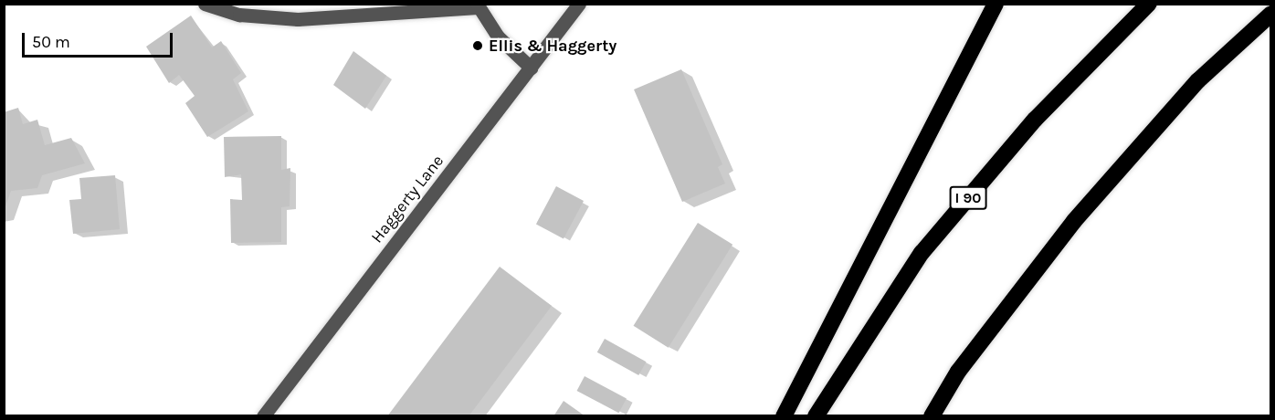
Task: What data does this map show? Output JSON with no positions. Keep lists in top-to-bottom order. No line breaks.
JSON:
{"streets":{"highway":["I 90"],"street":["Haggerty Lane"]},"places":["Ellis & Haggerty"],"scale_bar":"50 m"}
